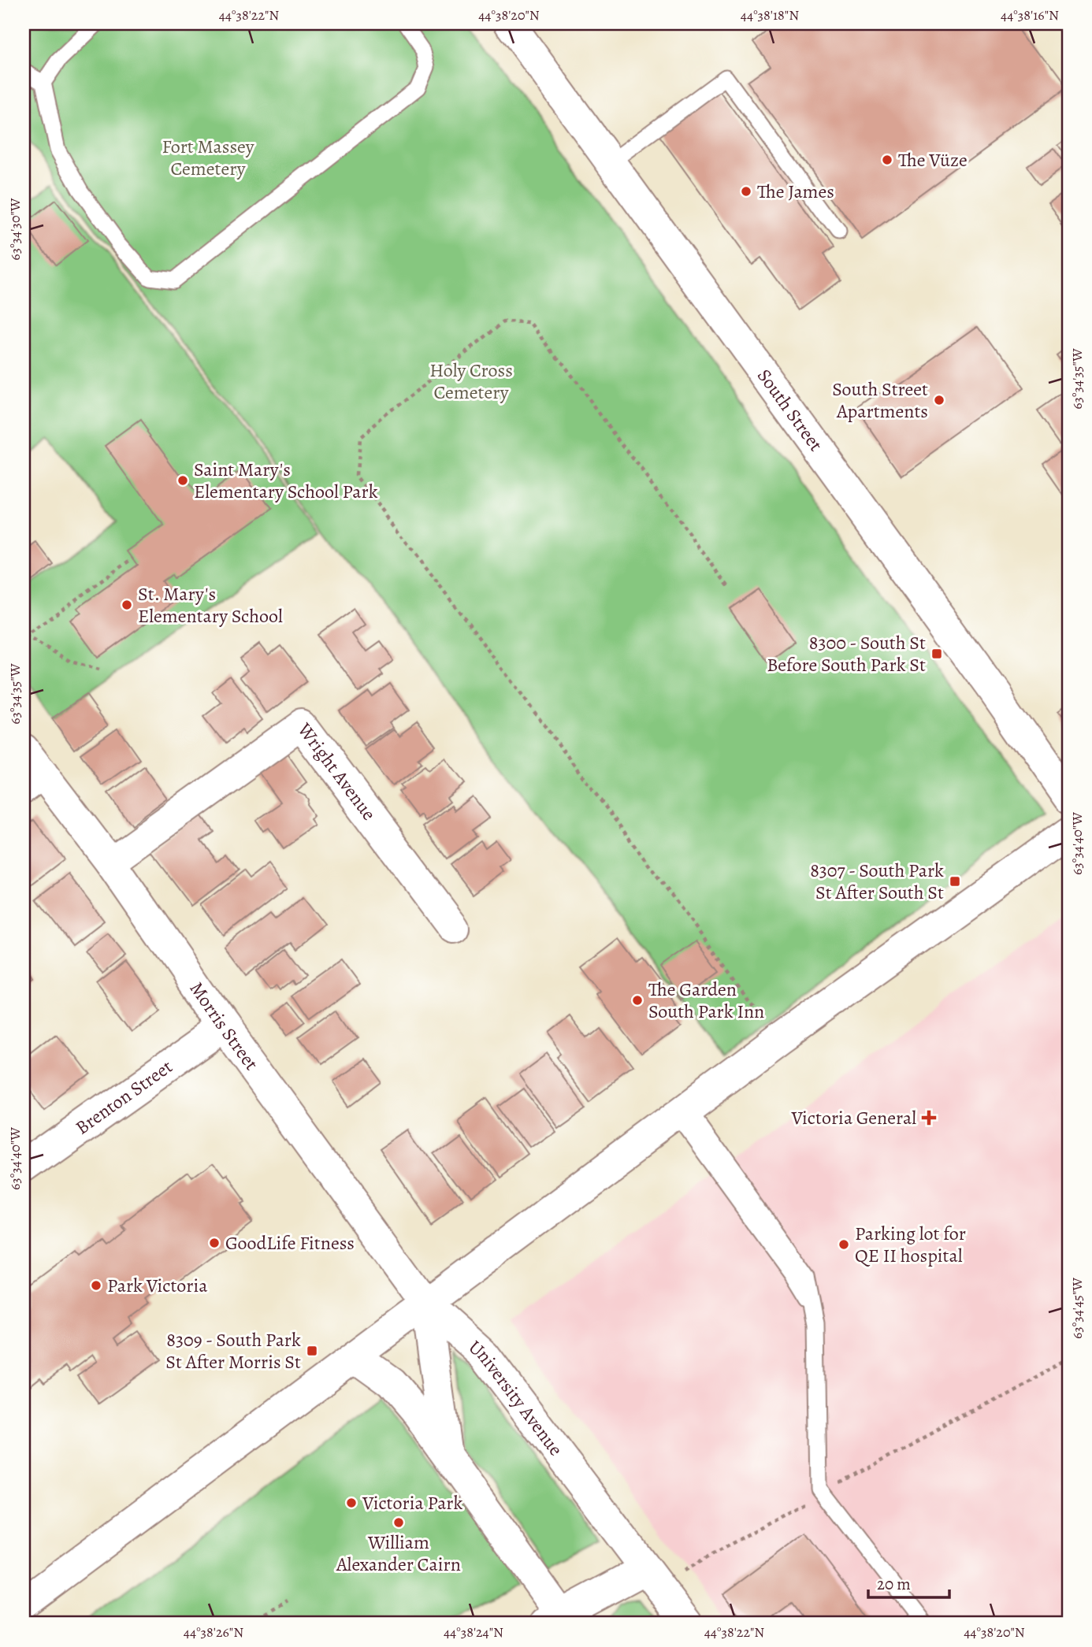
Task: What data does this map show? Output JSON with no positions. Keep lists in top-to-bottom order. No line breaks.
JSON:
{"streets":{"street":["South Street","Wright Avenue","Morris Street","Brenton Street","University Avenue"]},"crossings":[["Wright Avenue","Morris Street"],["Morris Street","Brenton Street"],["Morris Street","University Avenue"]],"parks":["Fort Massey Cemetery","Holy Cross Cemetery"],"places":{"other":["The Vüze","The James","South Street Apartments","Saint Mary's Elementary School Park","St. Mary's Elementary School","The Garden South Park Inn","GoodLife Fitness","Parking lot for QE II hospital","Park Victoria","Victoria Park","William Alexander Cairn"],"transit":["8300 - South St Before South Park St","8307 - South Park St After South St","8309 - South Park St After Morris St"],"health":["Victoria General"]},"scale_bar":"20 m","coordinates":["44°38'22\"N","44°38'20\"N","44°38'18\"N","44°38'16\"N","63°34'30\"W","63°34'35\"W","63°34'40\"W","63°34'45\"W","44°38'26\"N","44°38'24\"N"]}
